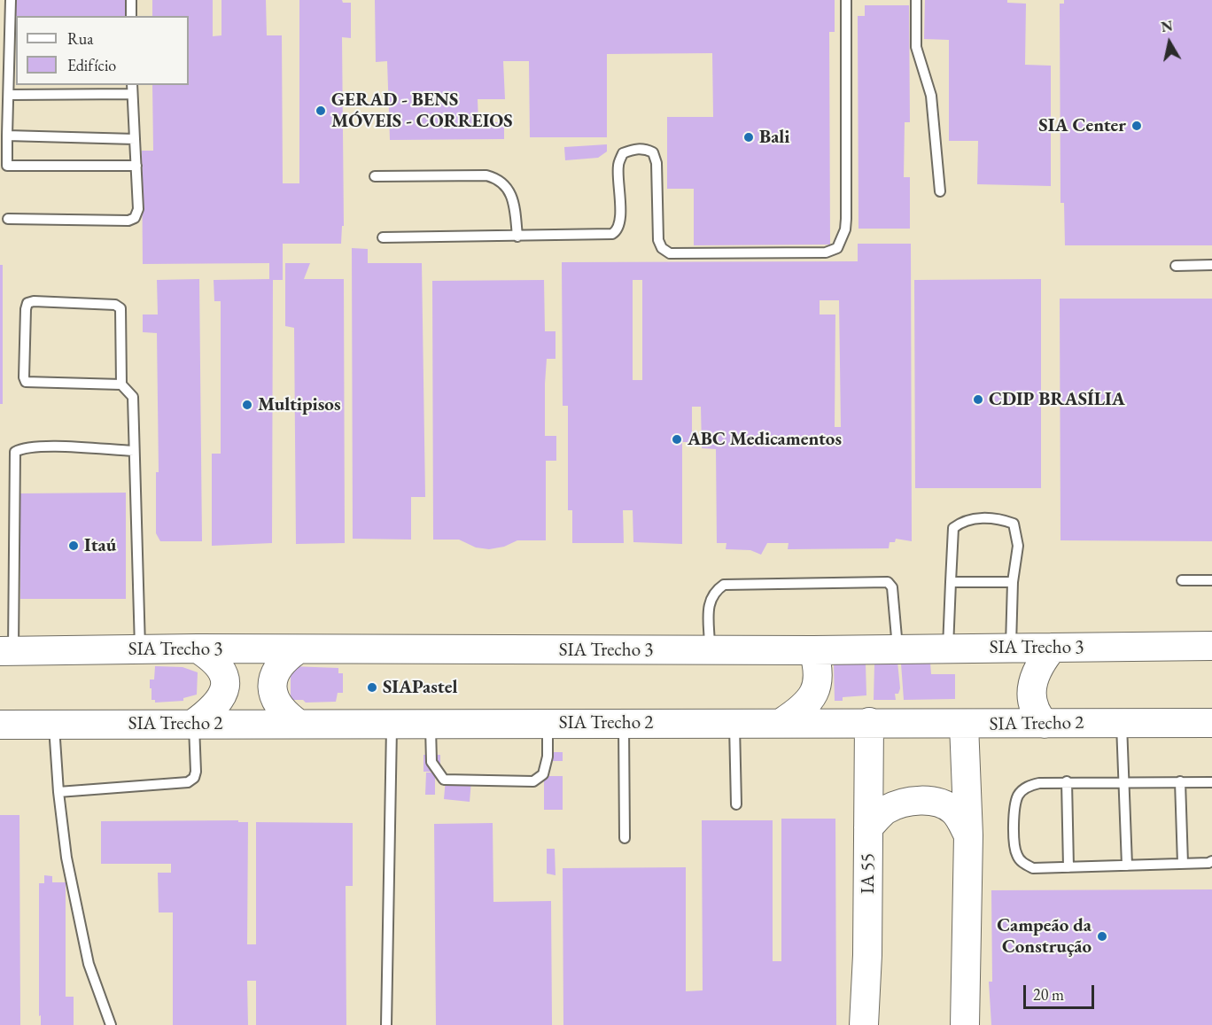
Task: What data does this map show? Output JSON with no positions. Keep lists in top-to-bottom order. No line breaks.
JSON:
{"streets":{"main road":["SIA Trecho 3","SIA Trecho 2","IA 55"]},"crossings":[["SIA Trecho 2","IA 55"]],"places":["GERAD - BENS MÓVEIS - CORREIOS","SIA Center","Bali","CDIP BRASÍLIA","Multipisos","ABC Medicamentos","Itaú","SIAPastel","Campeão da Construção"],"legend":["Rua","Edifício"],"scale_bar":"20 m","north":"top"}
